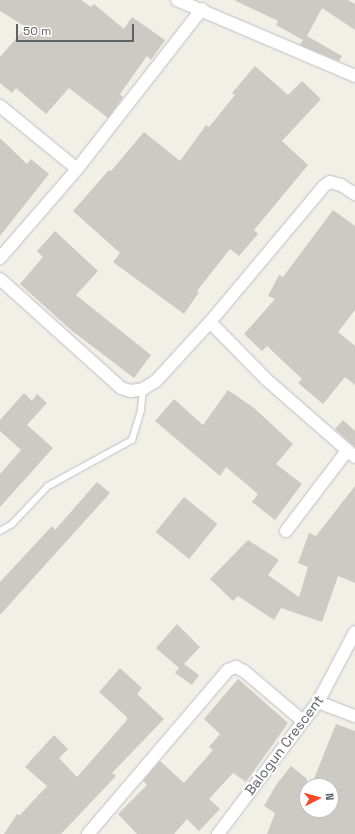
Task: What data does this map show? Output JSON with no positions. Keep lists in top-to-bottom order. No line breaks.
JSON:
{"streets":{"street":["Balogun Crescent"]},"scale_bar":"50 m","north":"right"}
